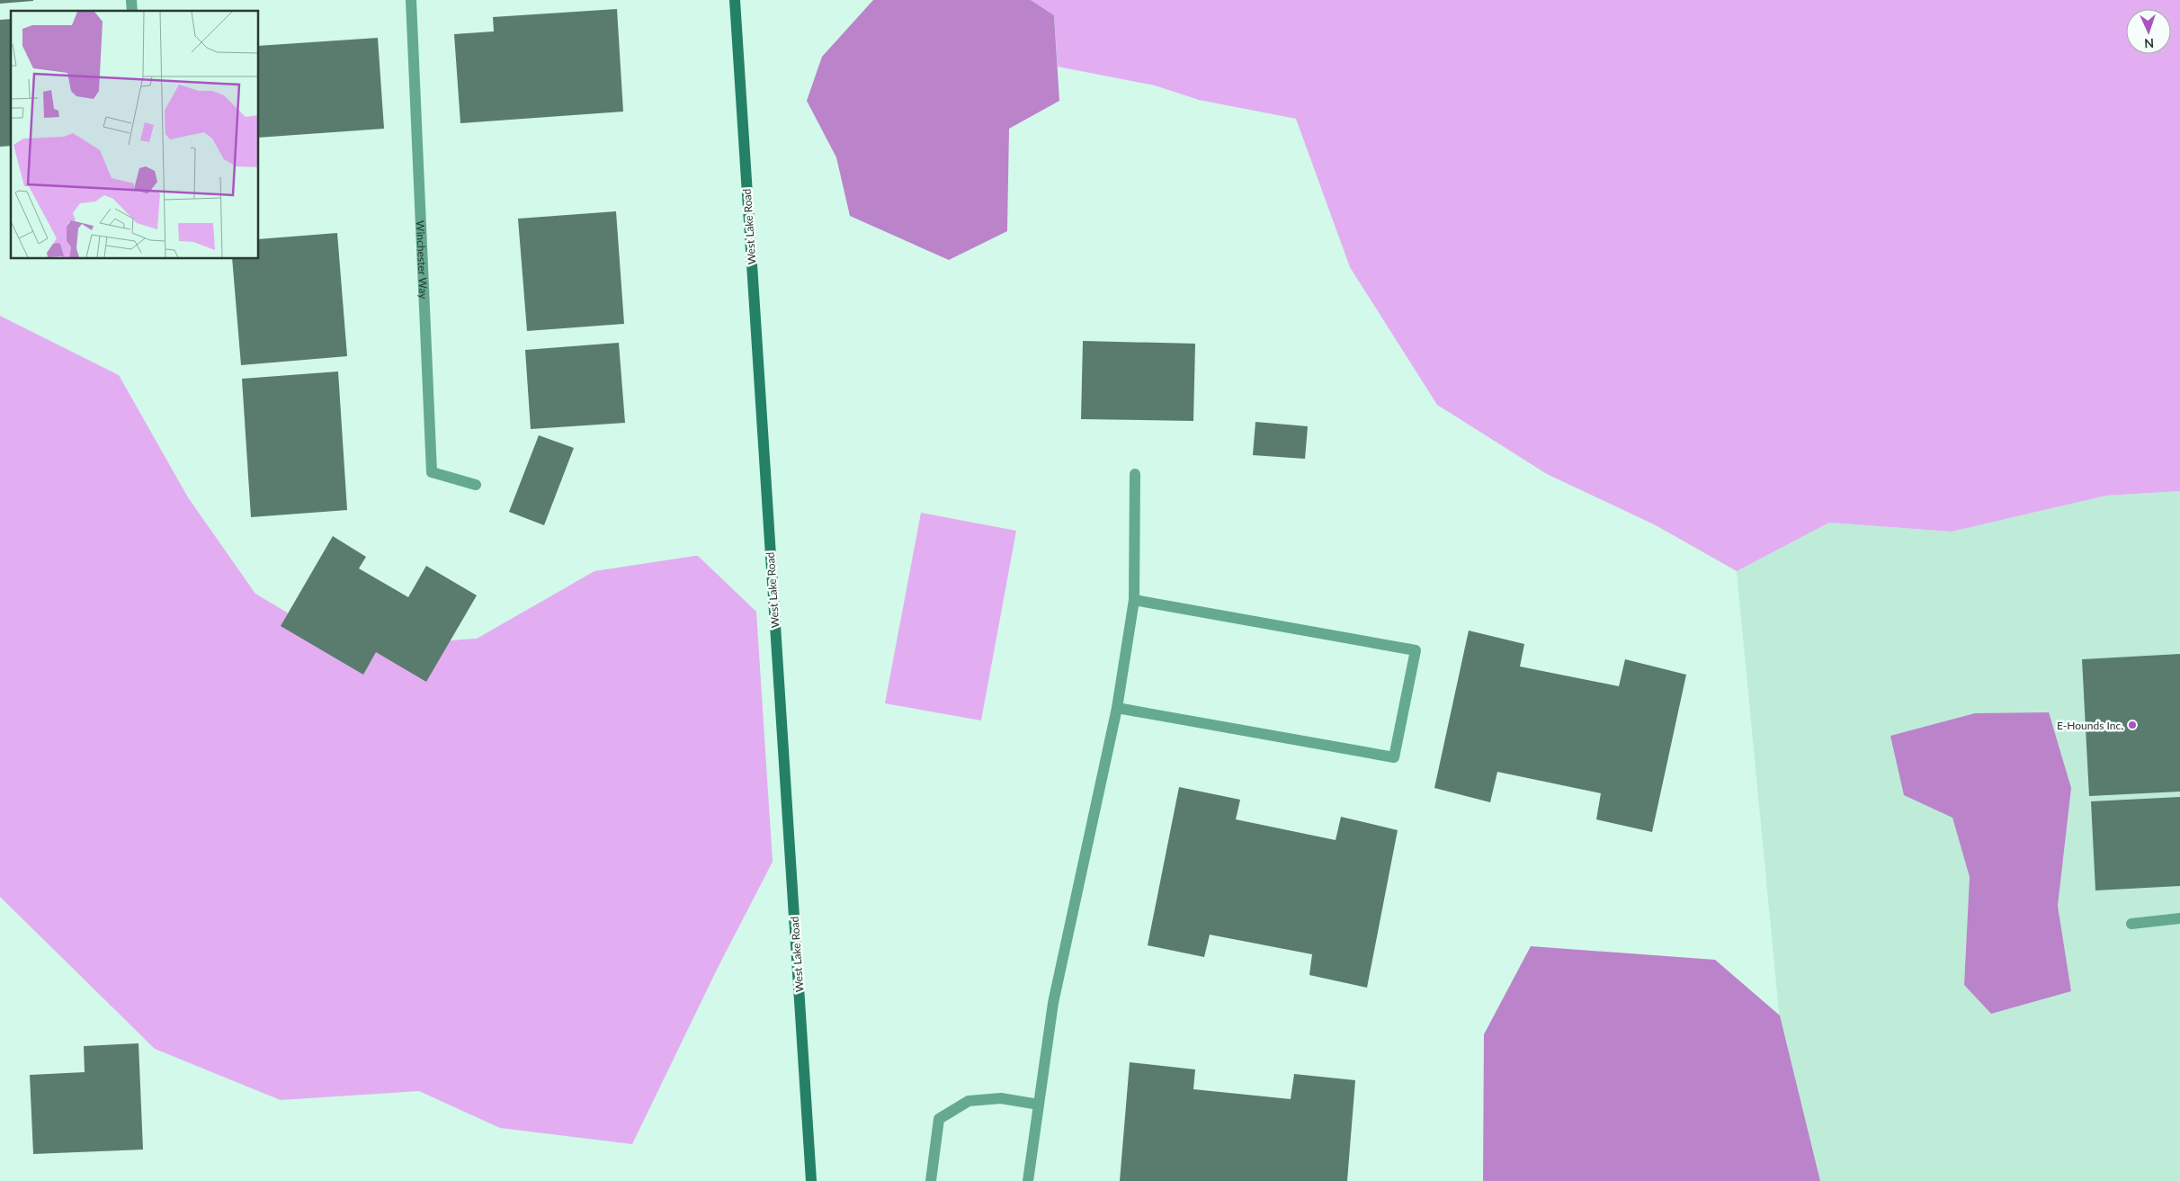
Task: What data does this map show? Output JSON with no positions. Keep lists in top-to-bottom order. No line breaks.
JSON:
{"streets":{"street":["West Lake Road","Winchester Way"]},"places":["E-Hounds Inc."],"north":"bottom"}
